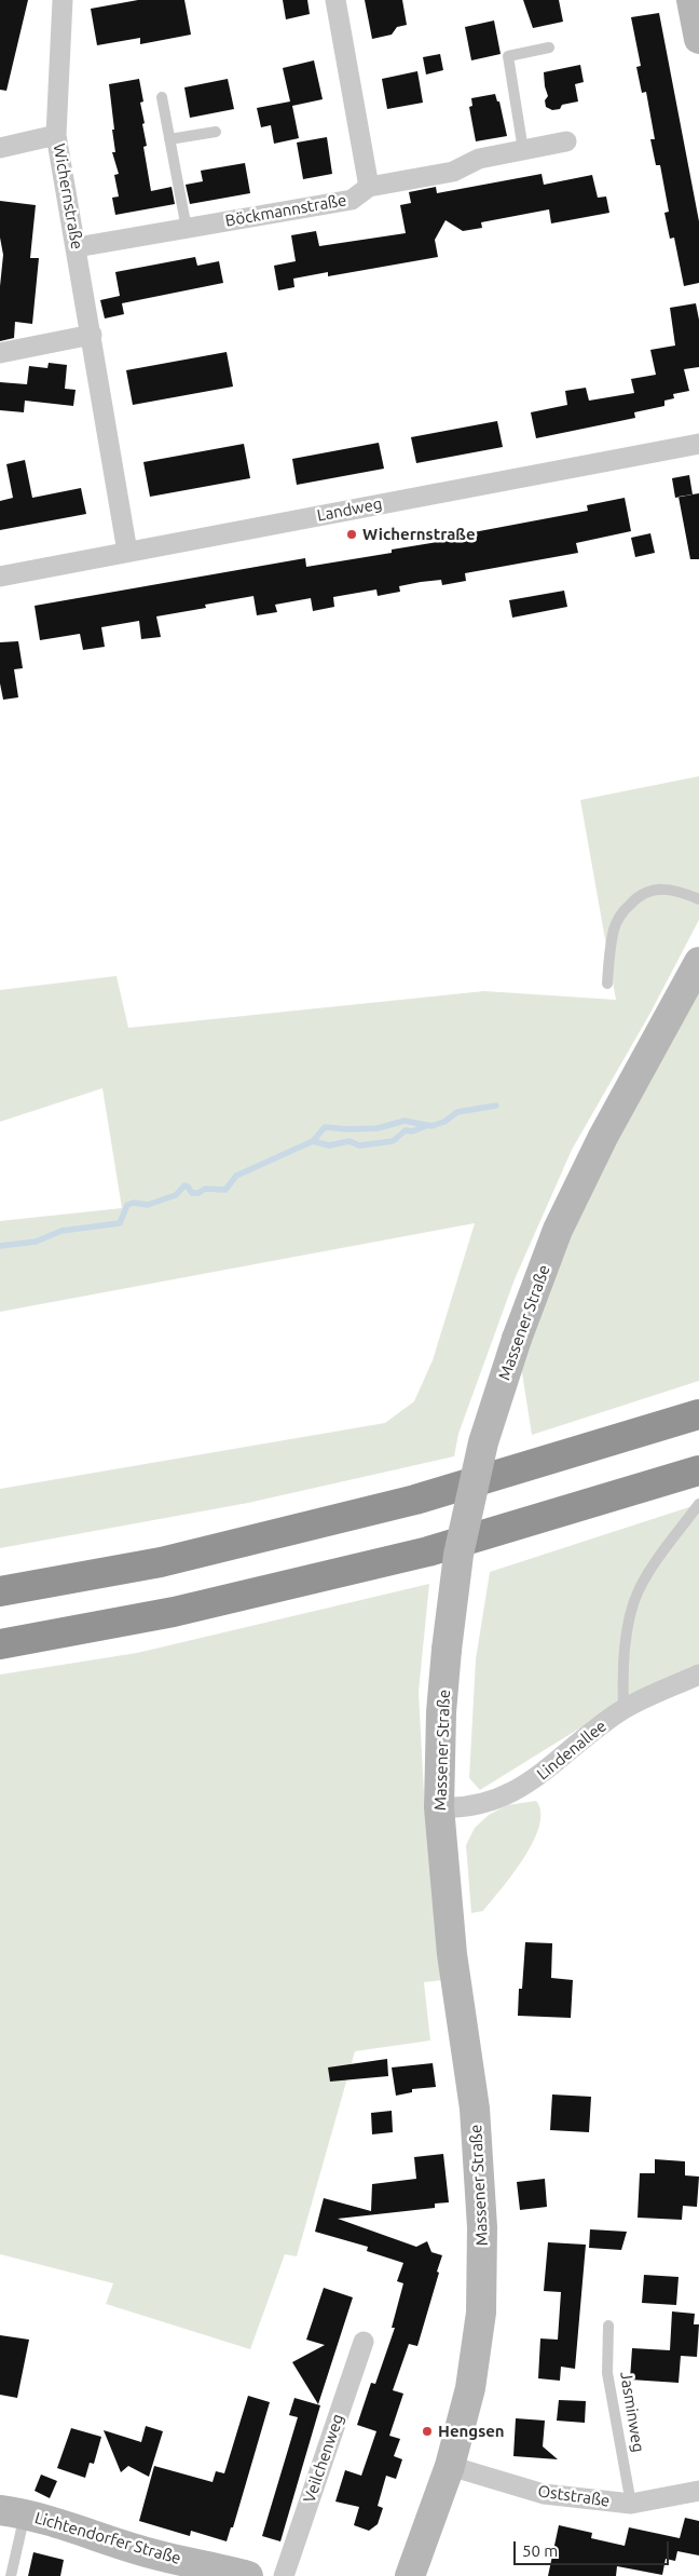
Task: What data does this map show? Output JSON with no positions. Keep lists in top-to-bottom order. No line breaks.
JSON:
{"streets":{"main road":["Massener Straße","Lichtendorfer Straße"],"street":["Wichernstraße","Böckmannstraße","Landweg","Lindenallee","Veilchenweg","Oststraße"],"lane":["Jasminweg"]},"crossings":[["Wichernstraße","Böckmannstraße"],["Wichernstraße","Landweg"],["Massener Straße","Lindenallee"],["Massener Straße","Oststraße"],["Jasminweg","Oststraße"]],"places":["Wichernstraße","Hengsen"],"scale_bar":"50 m"}
